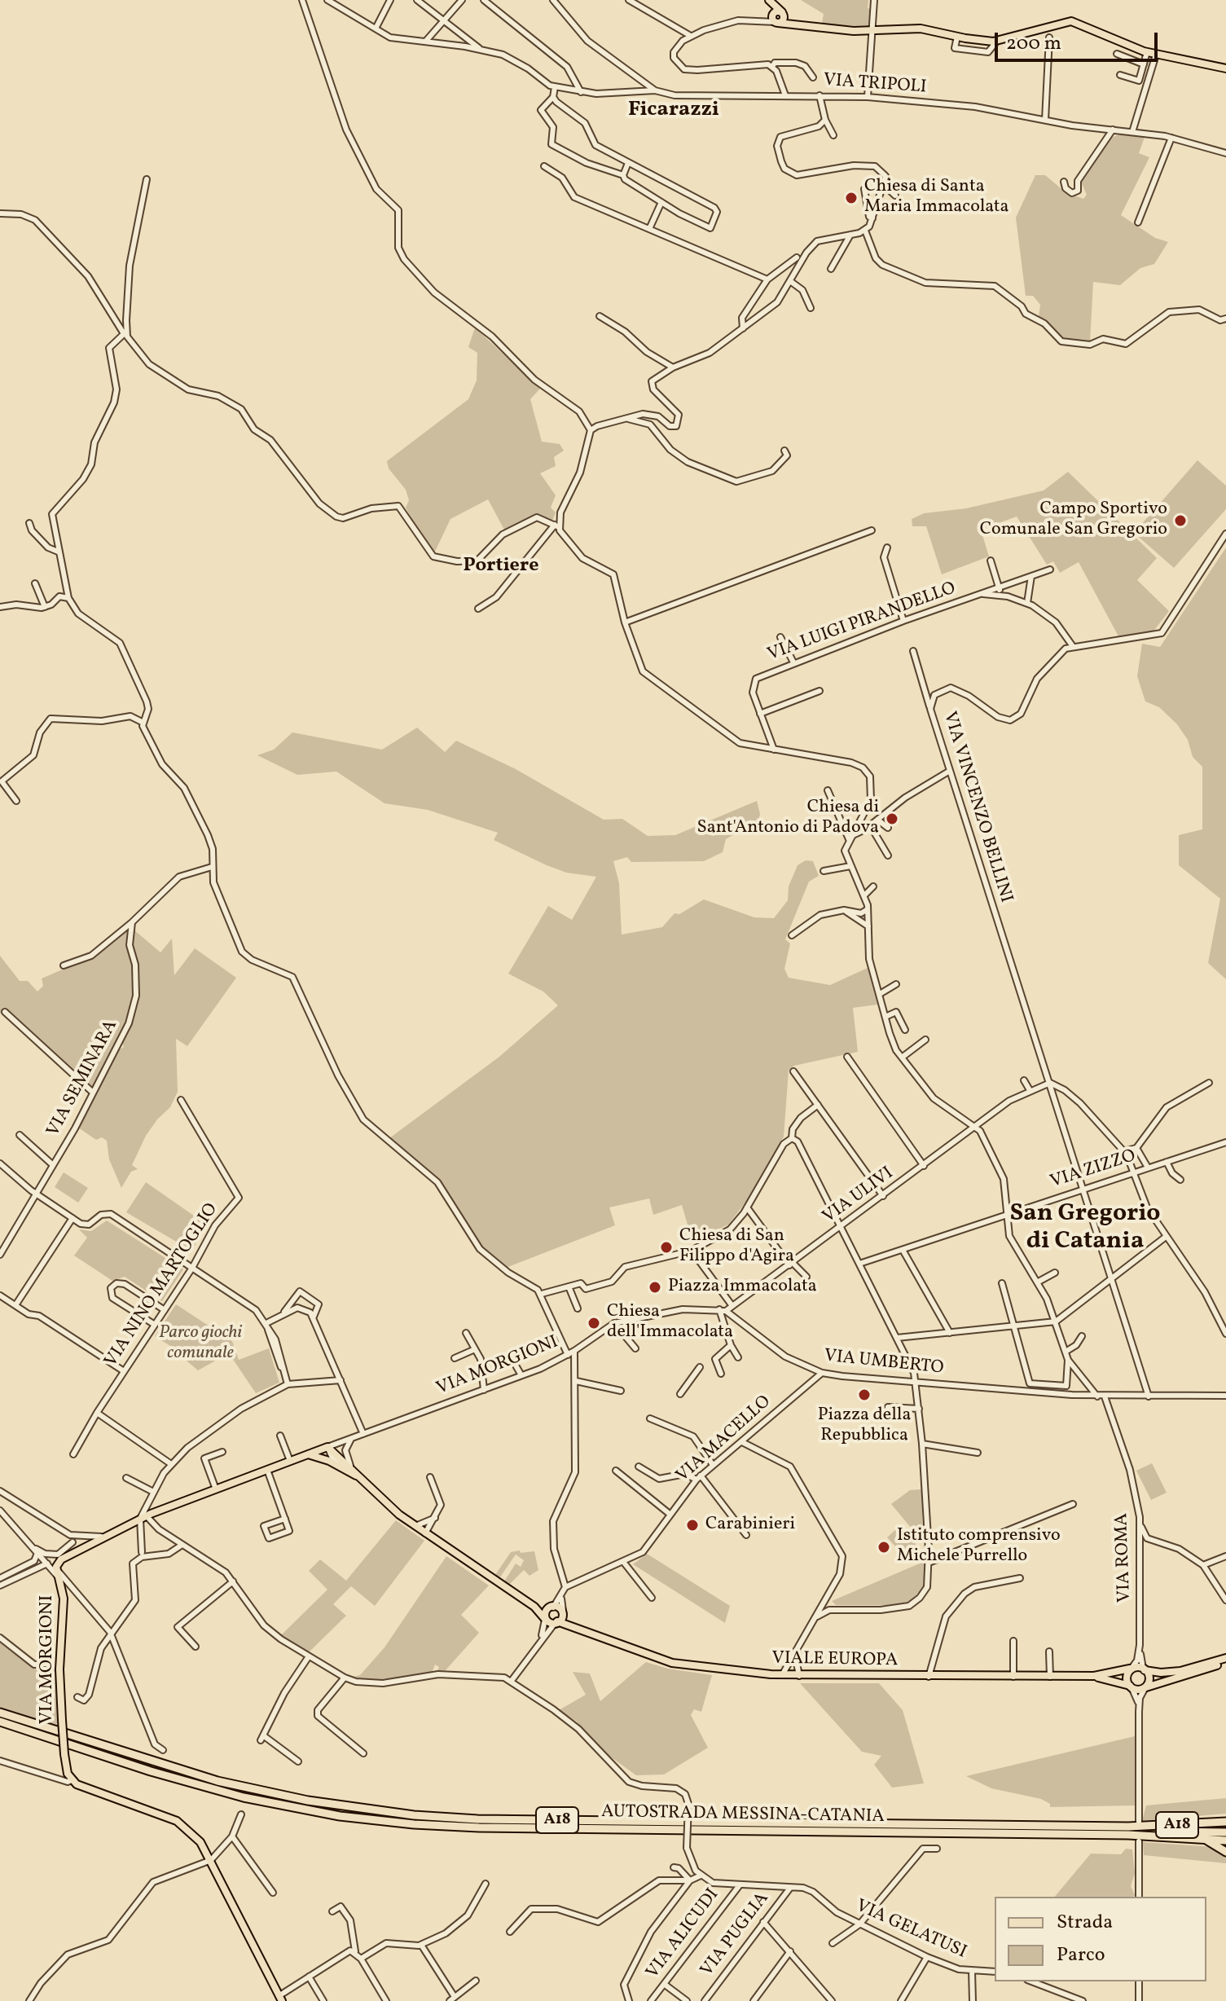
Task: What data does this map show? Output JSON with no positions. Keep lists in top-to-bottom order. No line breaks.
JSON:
{"streets":{"highway":["AUTOSTRADA MESSINA-CATANIA","A18"],"main road":["VIA MORGIONI","VIALE EUROPA"],"street":["VIA TRIPOLI","VIA LUIGI PIRANDELLO","VIA VINCENZO BELLINI","VIA SEMINARA","VIA ZIZZO","VIA ULIVI","VIA NINO MARTOGLIO","VIA UMBERTO","VIA MACELLO","VIA ROMA","VIA GELATUSI","VIA ALICUDI","VIA PUGLIA"]},"crossings":[["VIA VINCENZO BELLINI","VIA ZIZZO"],["VIA VINCENZO BELLINI","VIA ULIVI"],["VIA ULIVI","VIA UMBERTO"],["VIA UMBERTO","VIA MACELLO"],["VIA UMBERTO","VIA ROMA"],["VIA GELATUSI","VIA ALICUDI"],["VIA GELATUSI","VIA PUGLIA"]],"districts":["Ficarazzi","Portiere","San Gregorio di Catania"],"parks":["Parco giochi comunale"],"places":["Chiesa di Santa Maria Immacolata","Campo Sportivo Comunale San Gregorio","Chiesa di Sant'Antonio di Padova","Chiesa di San Filippo d'Agira","Piazza Immacolata","Chiesa dell'Immacolata","Piazza della Repubblica","Carabinieri","Istituto comprensivo Michele Purrello"],"legend":["Strada","Parco"],"scale_bar":"200 m"}
